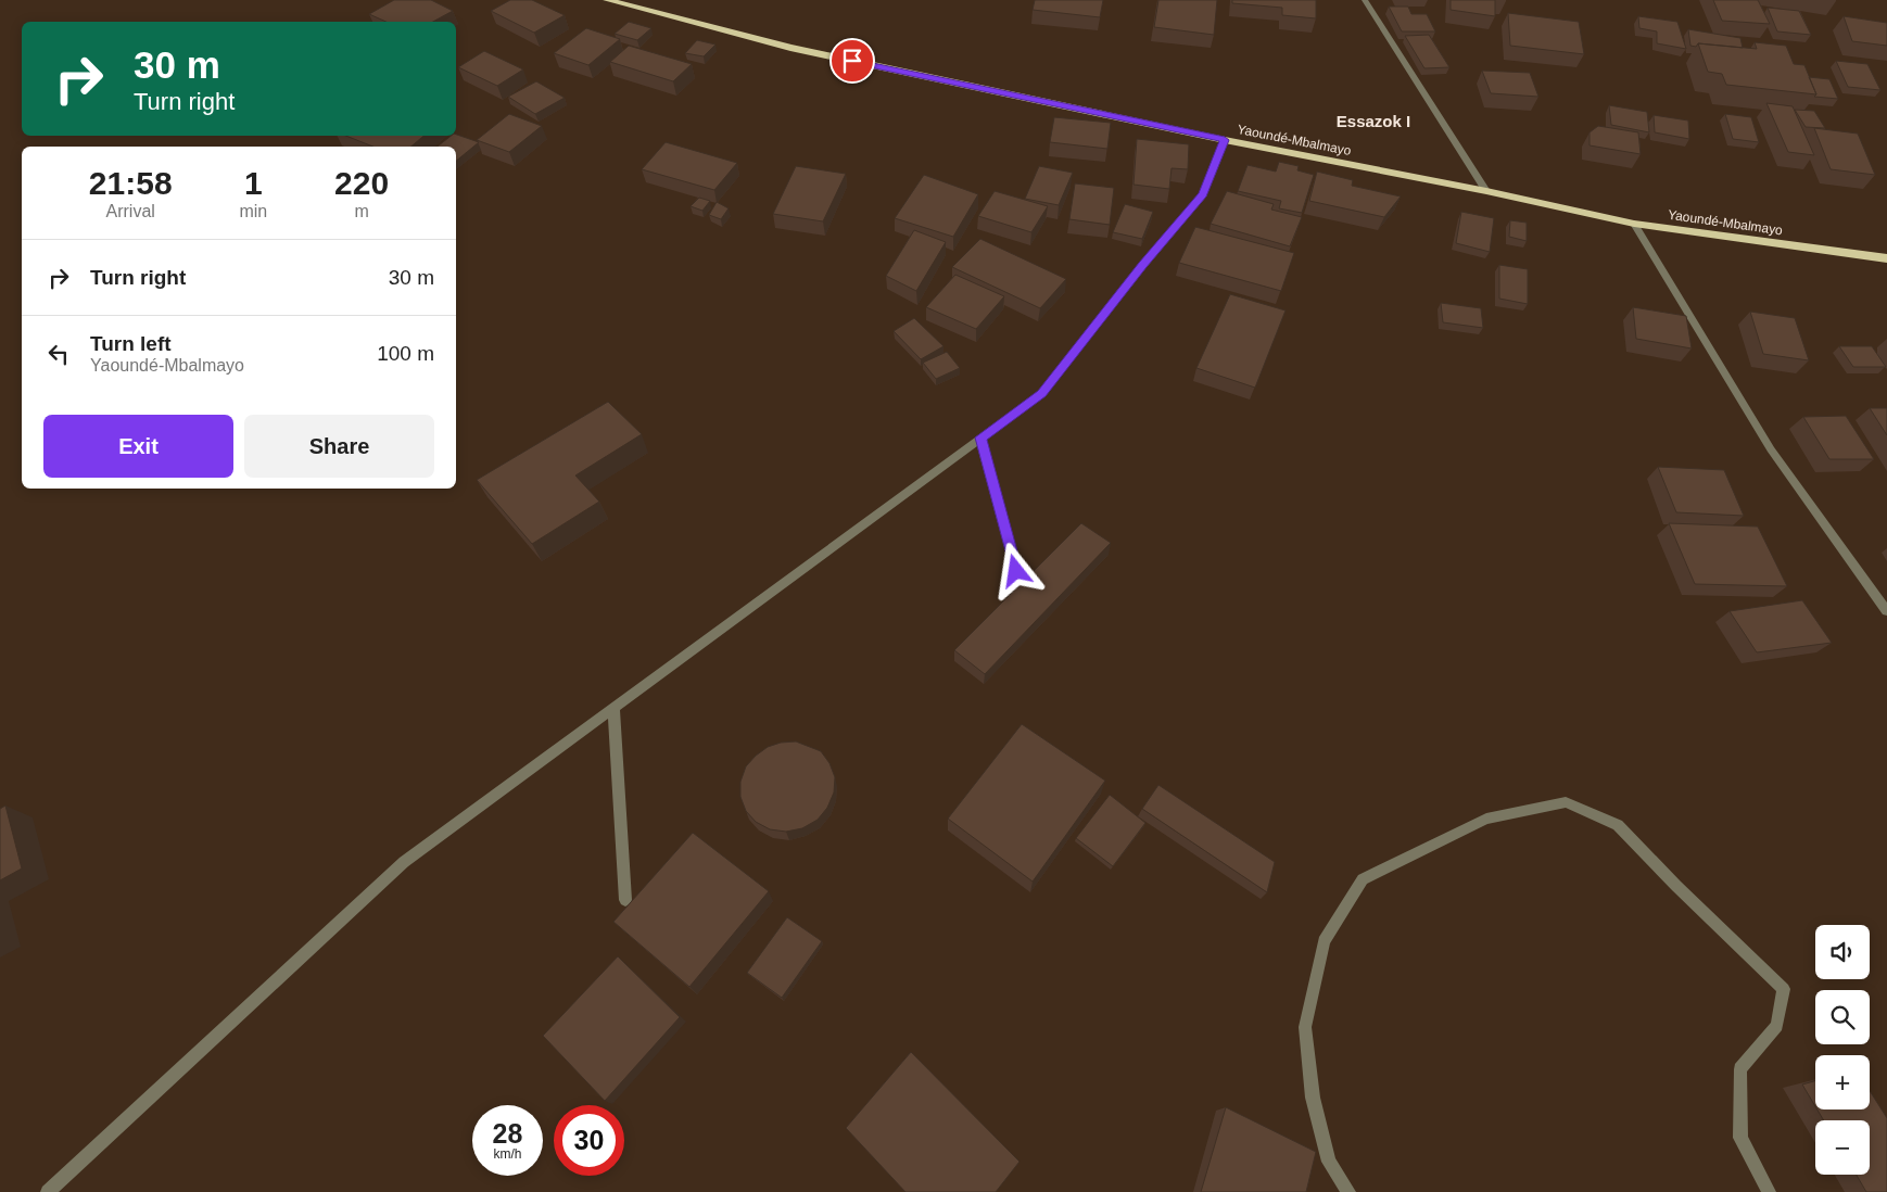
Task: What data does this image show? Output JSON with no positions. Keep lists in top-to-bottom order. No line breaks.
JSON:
{"streets":{"highway":["Yaoundé-Mbalmayo"]},"districts":["Essazok I"],"page":{"turn":["30 m","Turn right"],"eta":["21:58","Arrival","1","min","220","m"],"list":[{"name":"Turn right","value":"30 m"},{"name":"Turn left","note":"Yaoundé-Mbalmayo","value":"100 m"}],"buttons":["Exit","Share"],"map_buttons":["+","−"],"speed":"28 km/h","limit":"30"}}
